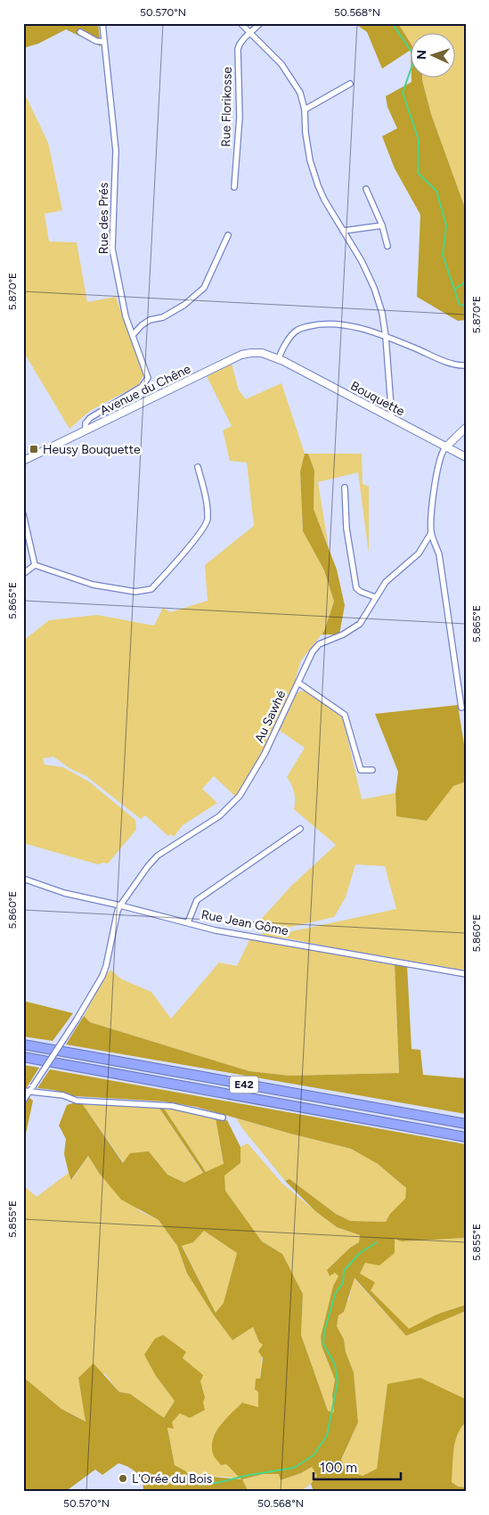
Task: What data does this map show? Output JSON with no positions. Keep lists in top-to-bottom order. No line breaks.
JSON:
{"streets":{"highway":["E42"],"main road":["Avenue du Chêne","Bouquette"],"street":["Rue Florikosse","Rue des Prés","Au Sawhé","Rue Jean Gôme"]},"crossings":[["Rue des Prés","Avenue du Chêne"],["Avenue du Chêne","Bouquette"],["Au Sawhé","Rue Jean Gôme"]],"places":{"transit":["Heusy Bouquette"],"other":["L'Orée du Bois"]},"scale_bar":"100 m","north":"left","coordinates":["50.570°N","50.568°N","5.870°E","5.865°E","5.860°E","5.855°E"]}
